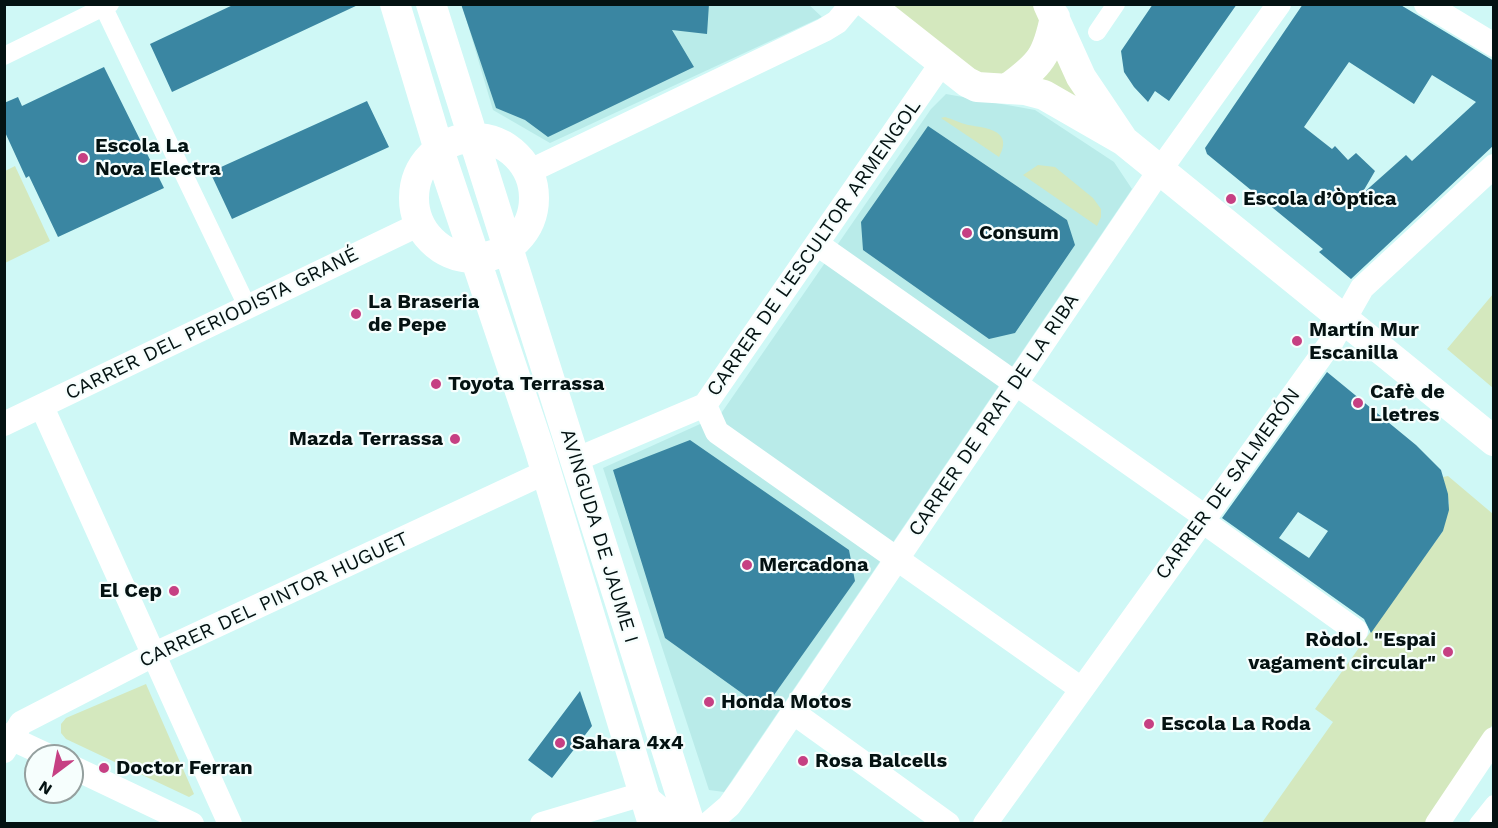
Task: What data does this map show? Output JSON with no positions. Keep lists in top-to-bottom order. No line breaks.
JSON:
{"streets":{"street":["CARRER DE L'ESCULTOR ARMENGOL","CARRER DEL PERIODISTA GRANÉ","CARRER DE PRAT DE LA RIBA","CARRER DE SALMERÓN","AVINGUDA DE JAUME I","CARRER DEL PINTOR HUGUET"]},"crossings":[["CARRER DE L'ESCULTOR ARMENGOL","AVINGUDA DE JAUME I"],["AVINGUDA DE JAUME I","CARRER DEL PINTOR HUGUET"]],"places":["Escola La Nova Electra","Escola d’Òptica","Consum","La Braseria de Pepe","Martín Mur Escanilla","Toyota Terrassa","Cafè de Lletres","Mazda Terrassa","Mercadona","El Cep","Ròdol. \"Espai vagament circular\"","Honda Motos","Escola La Roda","Sahara 4x4","Rosa Balcells","Doctor Ferran"],"north":"bottom left"}
